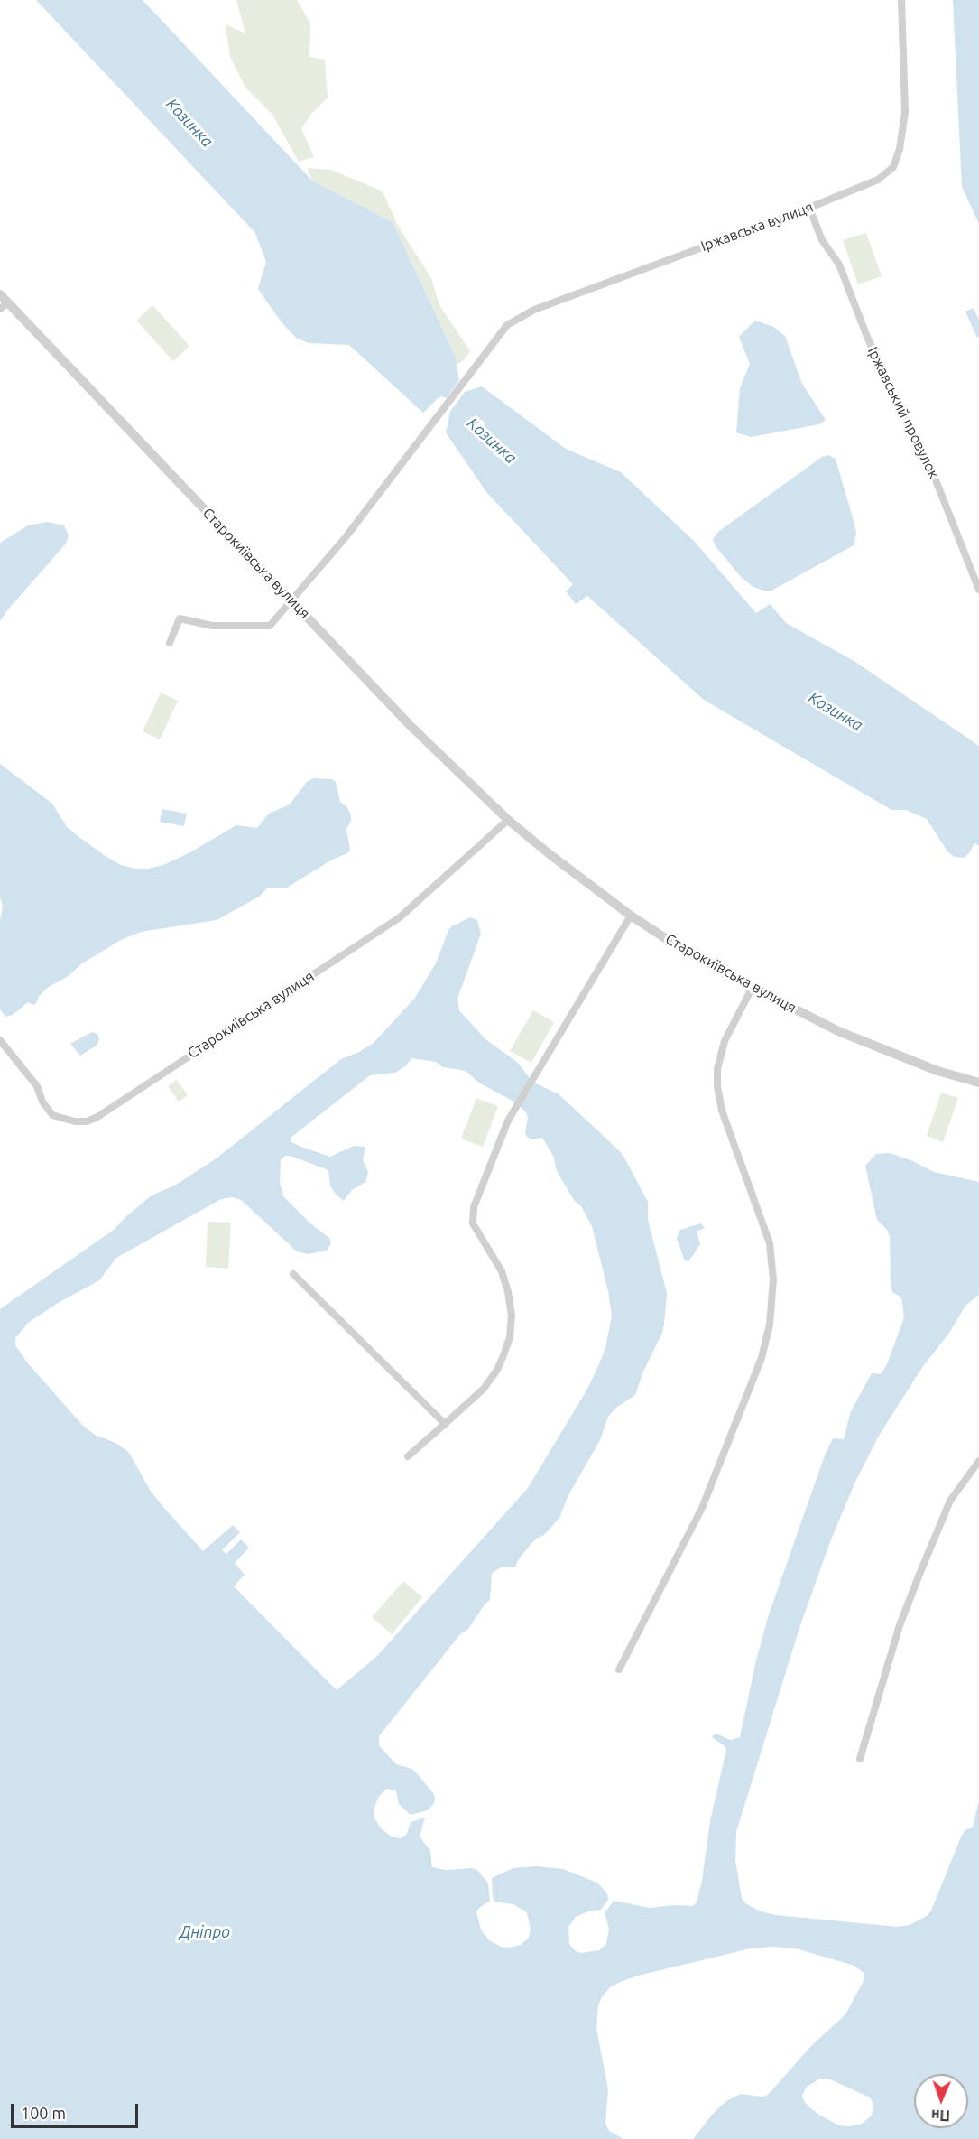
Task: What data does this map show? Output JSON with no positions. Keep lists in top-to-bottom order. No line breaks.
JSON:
{"streets":{"street":["Іржавська вулиця","Іржавський провулок","Старокиївська вулиця"]},"crossings":[["Іржавська вулиця","Іржавський провулок"],["Іржавська вулиця","Старокиївська вулиця"]],"water":["Козинка","Дніпро"],"scale_bar":"100 m","north":"bottom"}
